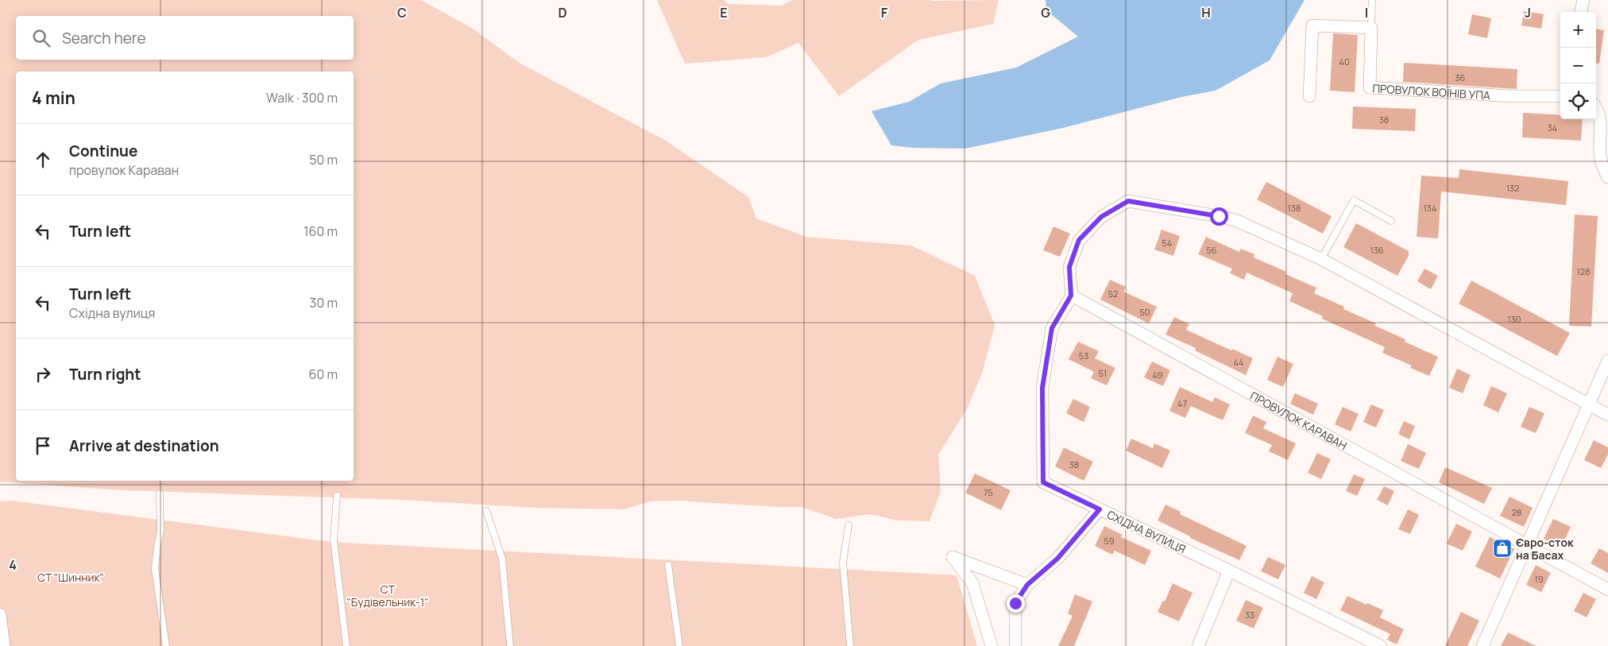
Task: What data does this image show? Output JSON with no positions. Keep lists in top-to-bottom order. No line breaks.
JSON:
{"streets":{"street":["ПРОВУЛОК ВОЇНІВ УПА","ПРОВУЛОК КАРАВАН","СХІДНА ВУЛИЦЯ"]},"crossings":[["ПРОВУЛОК КАРАВАН","СХІДНА ВУЛИЦЯ"]],"parks":["СТ \"Шинник\"","СТ \"Будівельник-1\""],"places":{"shop":["Євро-сток на Басах"]},"house_numbers":["40","36","38","34","132","138","134","54","56","136","128","52","50","130","53","44","51","49","47","38","75","28","59","19","33"],"page":{"map_buttons":["+","−"],"search":"Search here","heading":["4 min","Walk · 300 m"],"list":[["Continue","провулок Караван","50 m"],["Turn left","160 m"],["Turn left","Східна вулиця","30 m"],["Turn right","60 m"],"Arrive at destination"]},"grid":{"columns":["C","D","E","F","G","H","I","J"],"rows":["4"]}}
